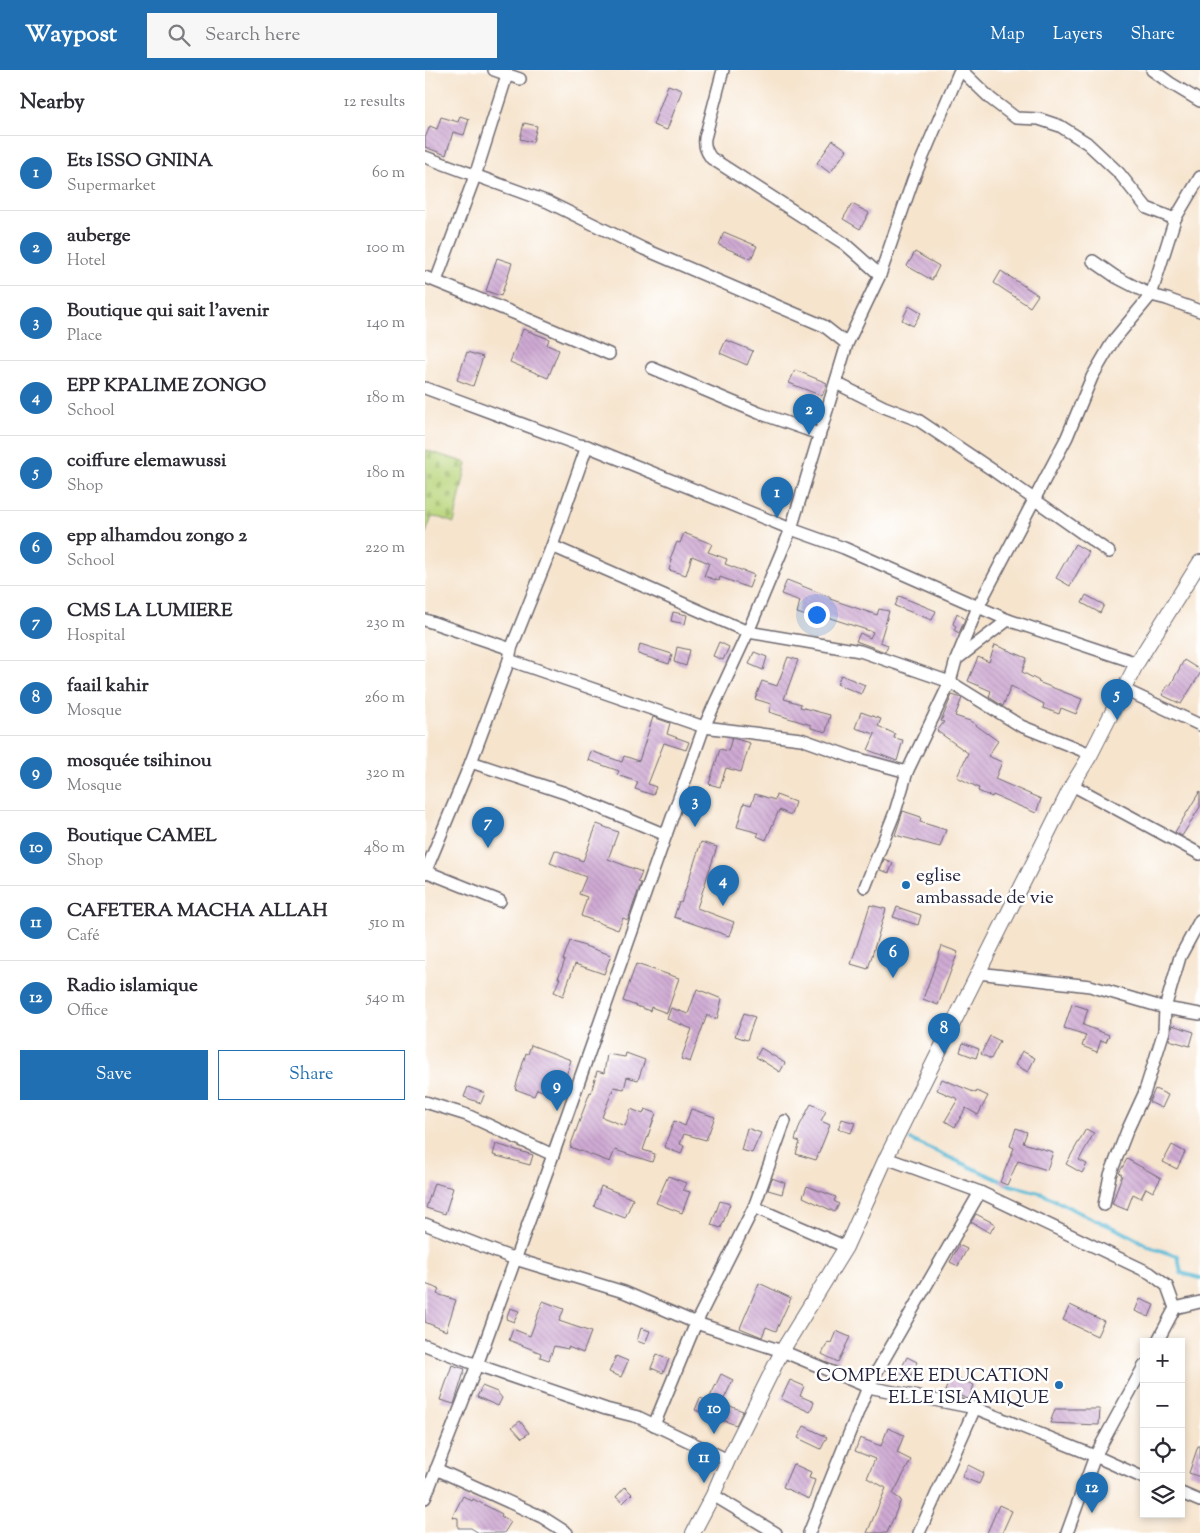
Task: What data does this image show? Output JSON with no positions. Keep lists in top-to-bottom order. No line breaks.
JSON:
{"places":["eglise ambassade de vie","COMPLEXE EDUCATION ELLE ISLAMIQUE"],"page":{"header":"Waypost","search":"Search here","nav":["Map","Layers","Share"],"heading":["Nearby","12 results"],"list":[{"mark":"1","name":"Ets ISSO GNINA","note":"Supermarket","value":"60 m"},{"mark":"2","name":"auberge","note":"Hotel","value":"100 m"},{"mark":"3","name":"Boutique qui sait l'avenir","note":"Place","value":"140 m"},{"mark":"4","name":"EPP KPALIME ZONGO","note":"School","value":"180 m"},{"mark":"5","name":"coiffure elemawussi","note":"Shop","value":"180 m"},{"mark":"6","name":"epp alhamdou zongo 2","note":"School","value":"220 m"},{"mark":"7","name":"CMS LA LUMIERE","note":"Hospital","value":"230 m"},{"mark":"8","name":"faail kahir","note":"Mosque","value":"260 m"},{"mark":"9","name":"mosquée tsihinou","note":"Mosque","value":"320 m"},{"mark":"10","name":"Boutique CAMEL","note":"Shop","value":"480 m"},{"mark":"11","name":"CAFETERA MACHA ALLAH","note":"Café","value":"510 m"},{"mark":"12","name":"Radio islamique","note":"Office","value":"540 m"}],"pins":["2","1","5","3","7","4","6","8","9","10","11","12"],"buttons":["Save","Share"],"map_buttons":["+","−"]}}
